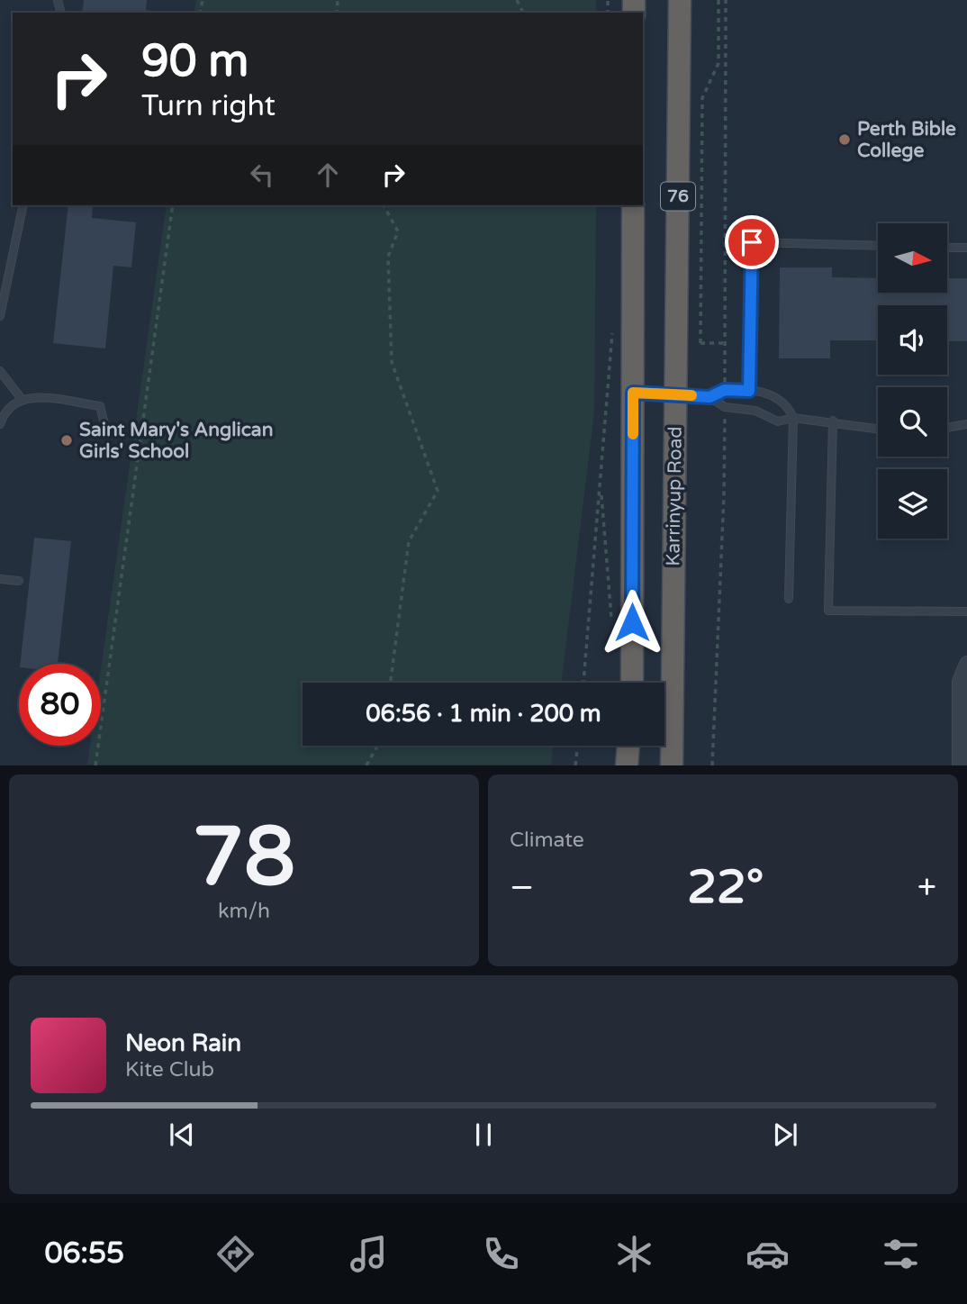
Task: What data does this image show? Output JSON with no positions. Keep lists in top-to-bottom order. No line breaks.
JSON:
{"streets":{"highway":["76","Karrinyup Road"]},"places":["Perth Bible College","Saint Mary's Anglican Girls' School"],"north":"right","page":{"turn":["90 m","Turn right"],"limit":"80","trip":"06:56 · 1 min · 200 m","tile":[["78","km/h"],"Climate"],"heat":["−","22°","+"],"song":["Neon Rain","Kite Club"],"tabs":"06:55"}}
